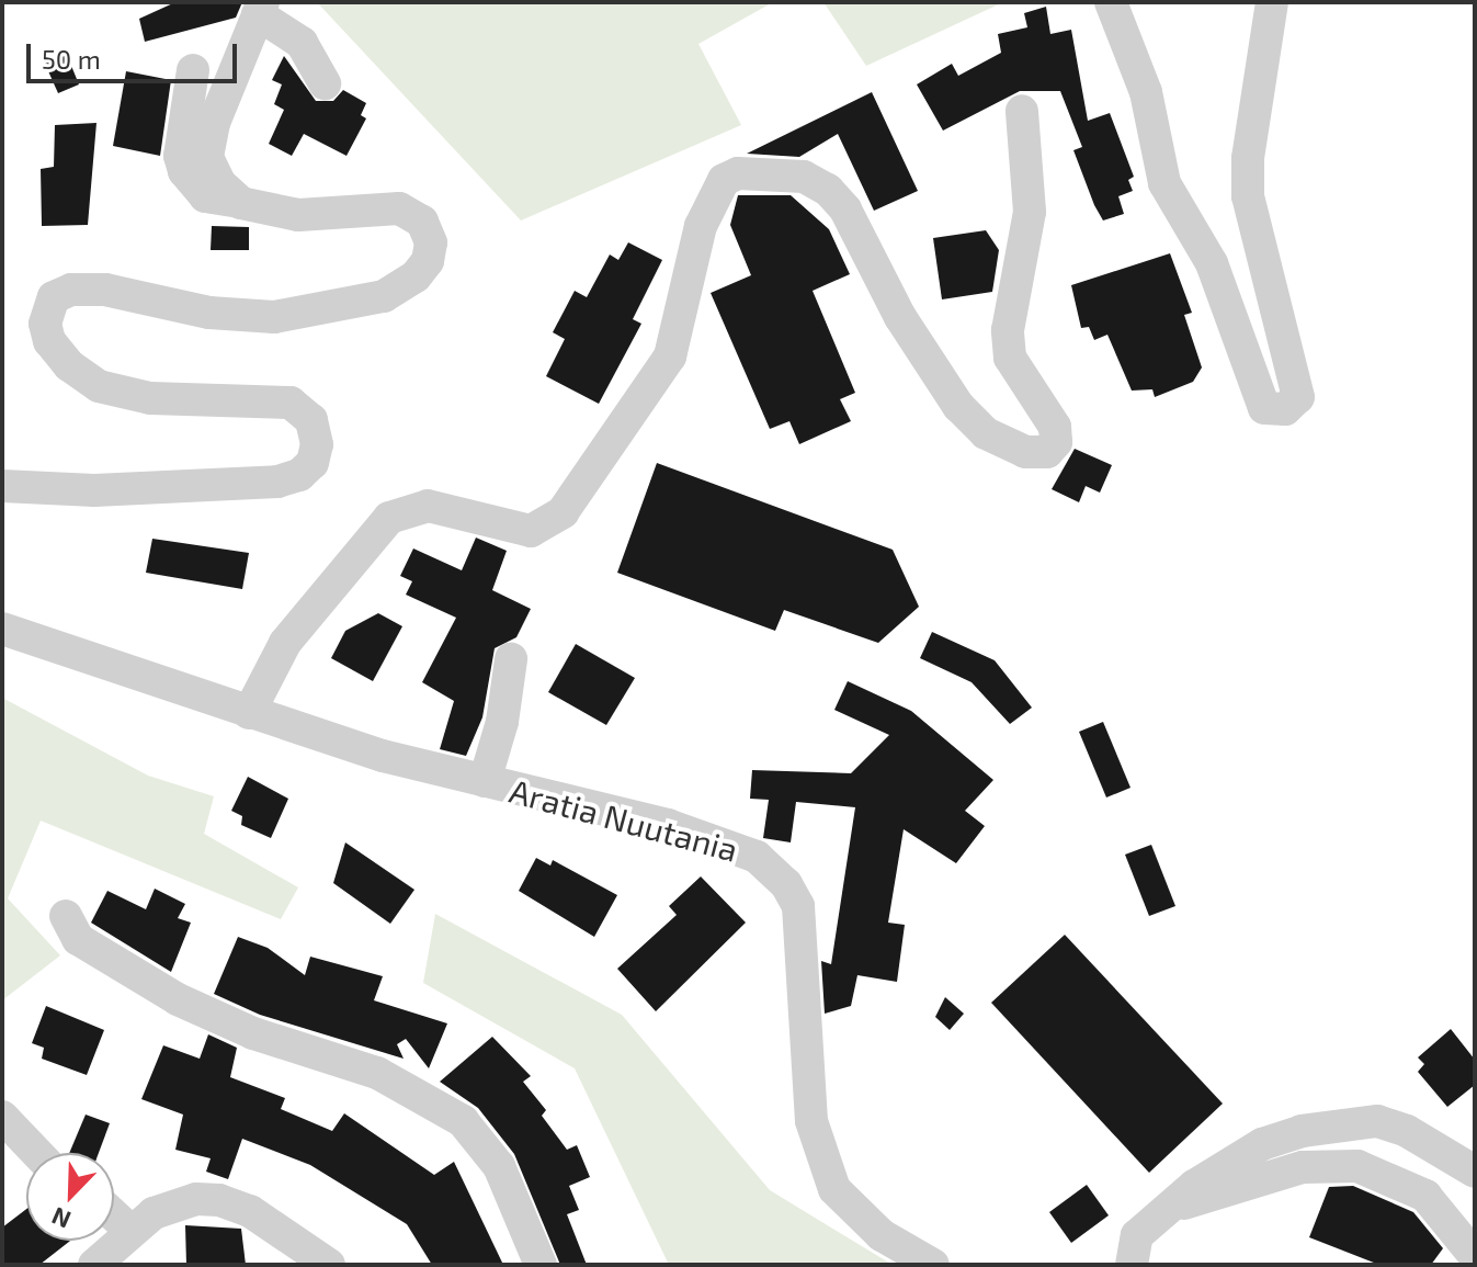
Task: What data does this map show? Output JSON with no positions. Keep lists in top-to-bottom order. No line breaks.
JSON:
{"streets":{"street":["Aratia Nuutania"]},"scale_bar":"50 m","north":"bottom left"}
